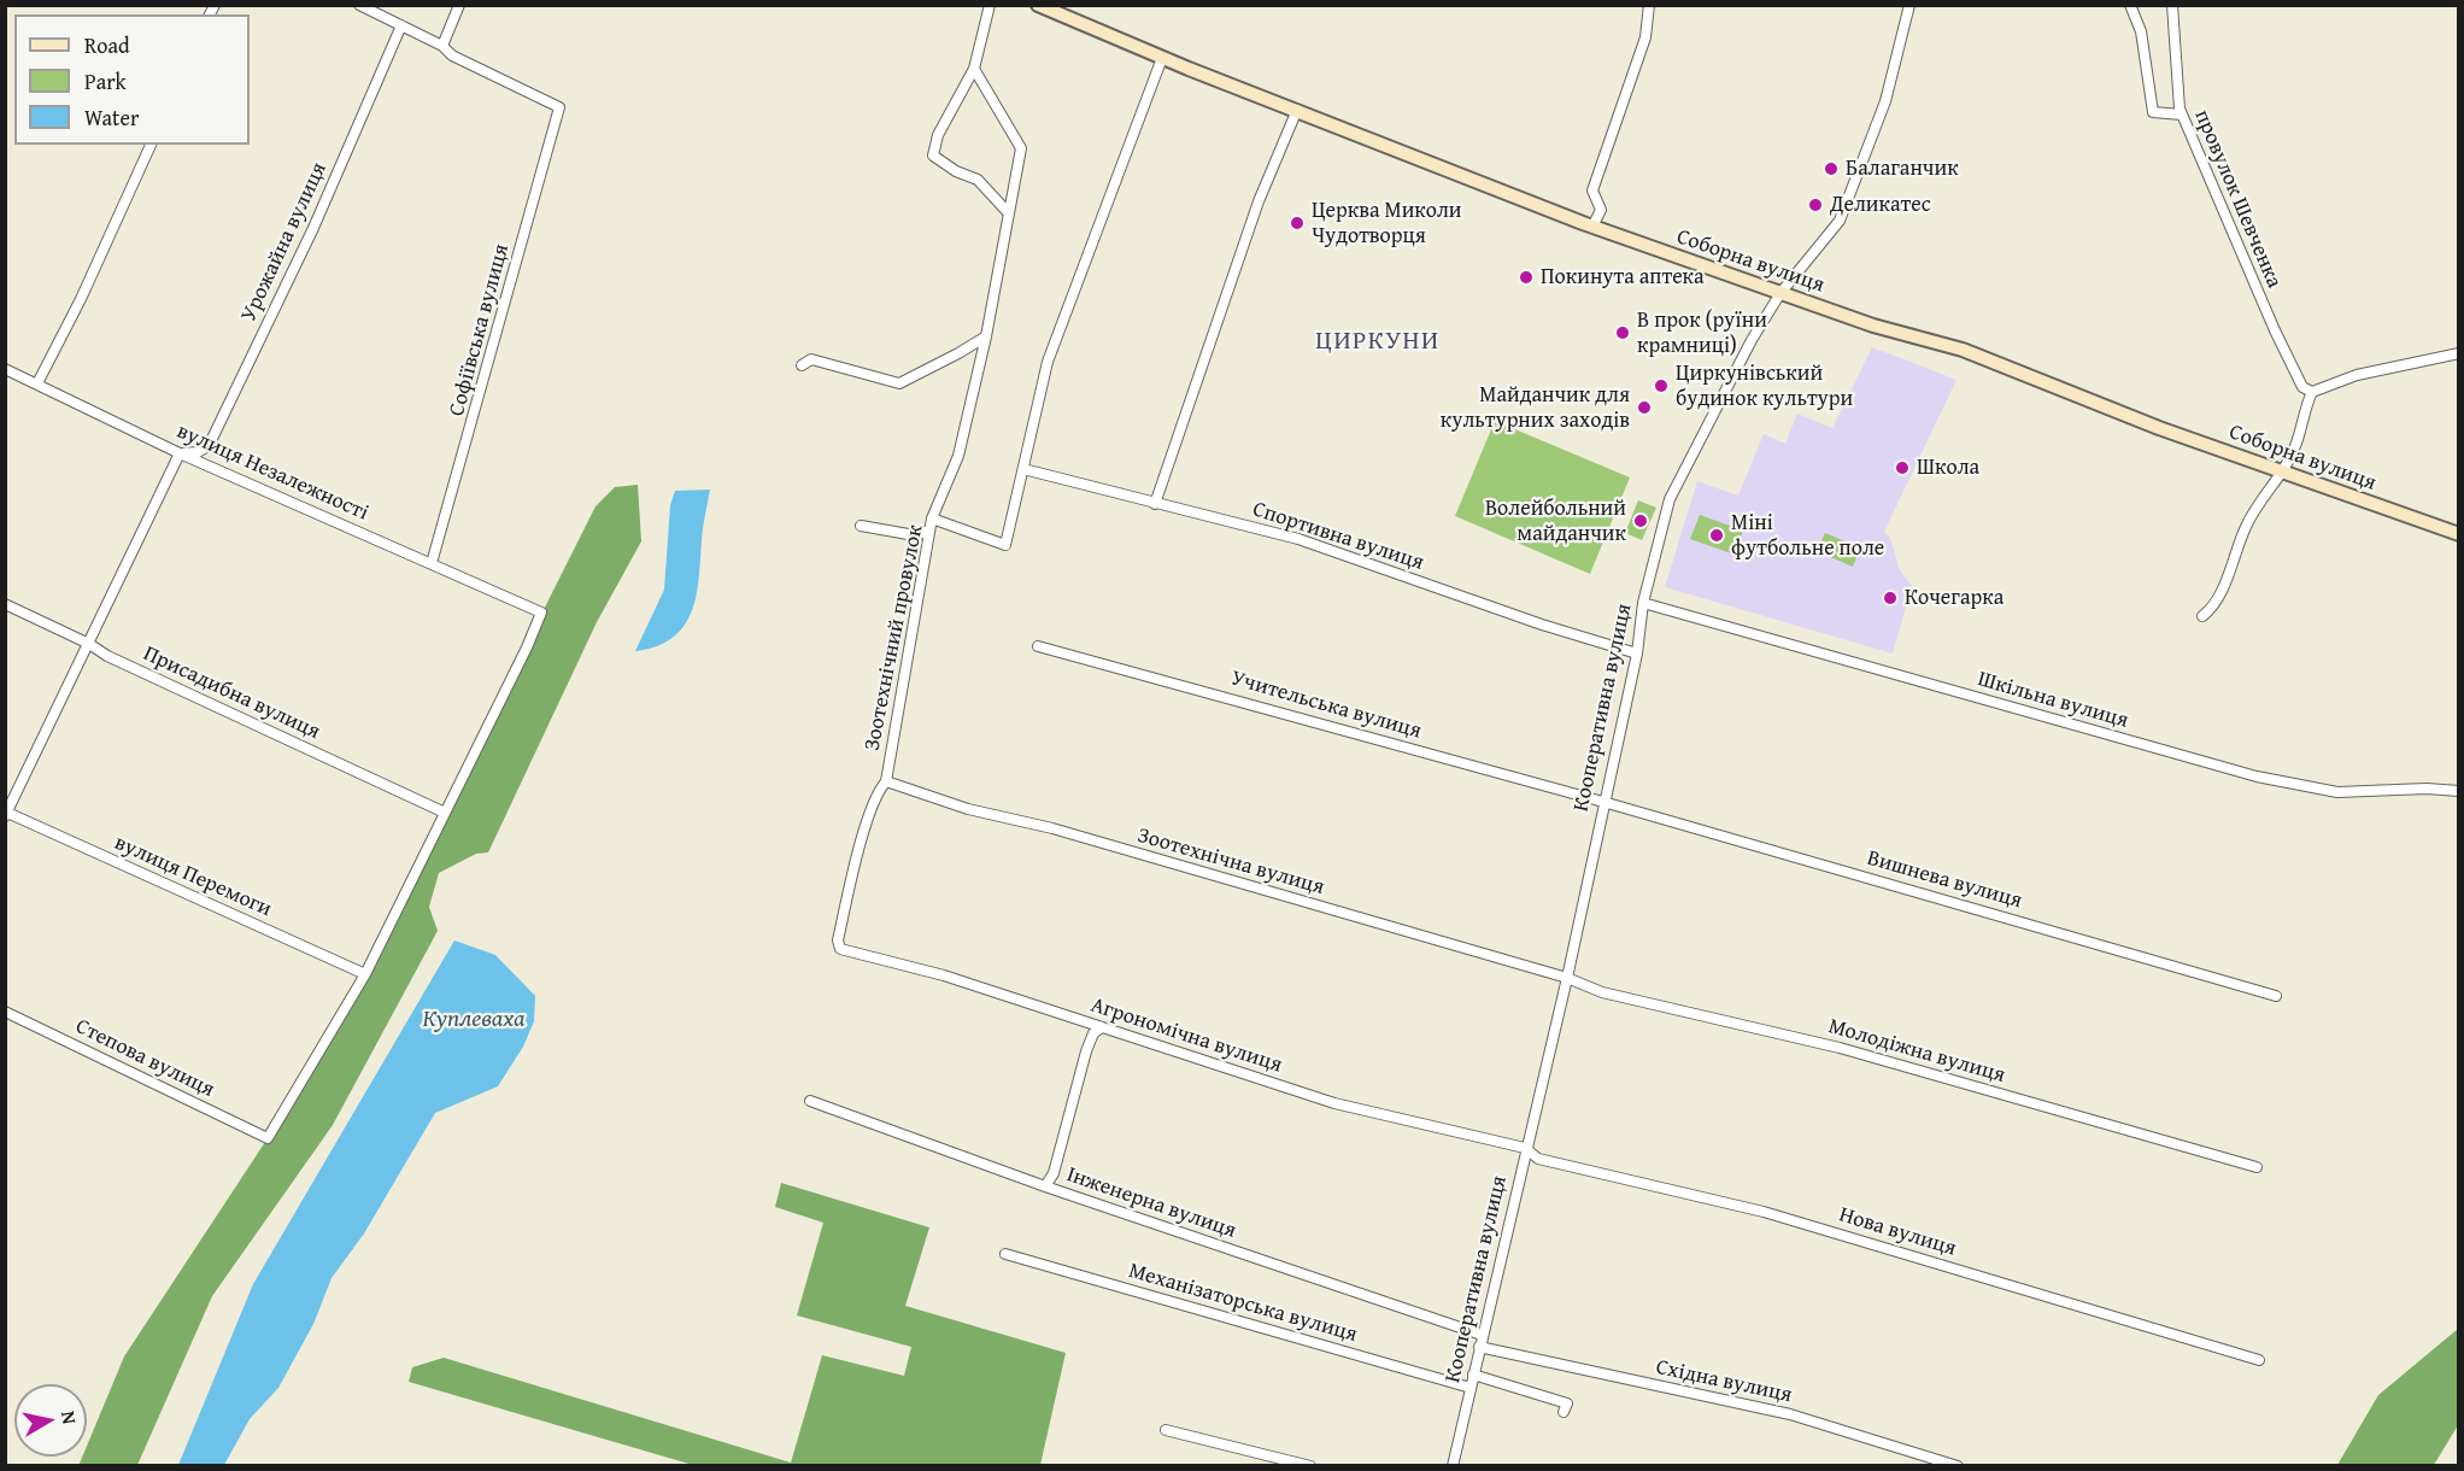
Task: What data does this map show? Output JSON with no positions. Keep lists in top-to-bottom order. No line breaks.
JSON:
{"streets":{"street":["провулок Шевченка","Урожайна вулиця","Соборна вулиця","Софіївська вулиця","вулиця Незалежності","Спортивна вулиця","Зоотехнічний провулок","Присадибна вулиця","Шкільна вулиця","Учительська вулиця","Кооперативна вулиця","Зоотехнічна вулиця","вулиця Перемоги","Вишнева вулиця","Агрономічна вулиця","Молодіжна вулиця","Степова вулиця","Інженерна вулиця","Нова вулиця","Механізаторська вулиця","Східна вулиця"]},"crossings":[["Урожайна вулиця","вулиця Незалежності"],["Соборна вулиця","Зоотехнічний провулок"],["Соборна вулиця","Кооперативна вулиця"],["Софіївська вулиця","вулиця Незалежності"],["вулиця Незалежності","Присадибна вулиця"],["Спортивна вулиця","Зоотехнічний провулок"],["Спортивна вулиця","Кооперативна вулиця"],["Зоотехнічний провулок","Зоотехнічна вулиця"],["Зоотехнічний провулок","Агрономічна вулиця"],["Шкільна вулиця","Кооперативна вулиця"],["Учительська вулиця","Кооперативна вулиця"],["Учительська вулиця","Вишнева вулиця"],["Кооперативна вулиця","Зоотехнічна вулиця"],["Кооперативна вулиця","Вишнева вулиця"],["Кооперативна вулиця","Агрономічна вулиця"],["Кооперативна вулиця","Молодіжна вулиця"],["Кооперативна вулиця","Інженерна вулиця"],["Кооперативна вулиця","Нова вулиця"],["Кооперативна вулиця","Механізаторська вулиця"],["Кооперативна вулиця","Східна вулиця"],["Зоотехнічна вулиця","Молодіжна вулиця"],["вулиця Перемоги","Степова вулиця"],["Агрономічна вулиця","Нова вулиця"]],"districts":["ЦИРКУНИ"],"water":["Куплеваха"],"places":["Балаганчик","Деликатес","Церква Миколи Чудотворця","Покинута аптека","В прок (руїни крамниці)","Циркунівський будинок культури","Майданчик для культурних заходів","Школа","Волейбольний майданчик","Міні футбольне поле","Кочегарка"],"legend":["Road","Park","Water"],"north":"right"}
